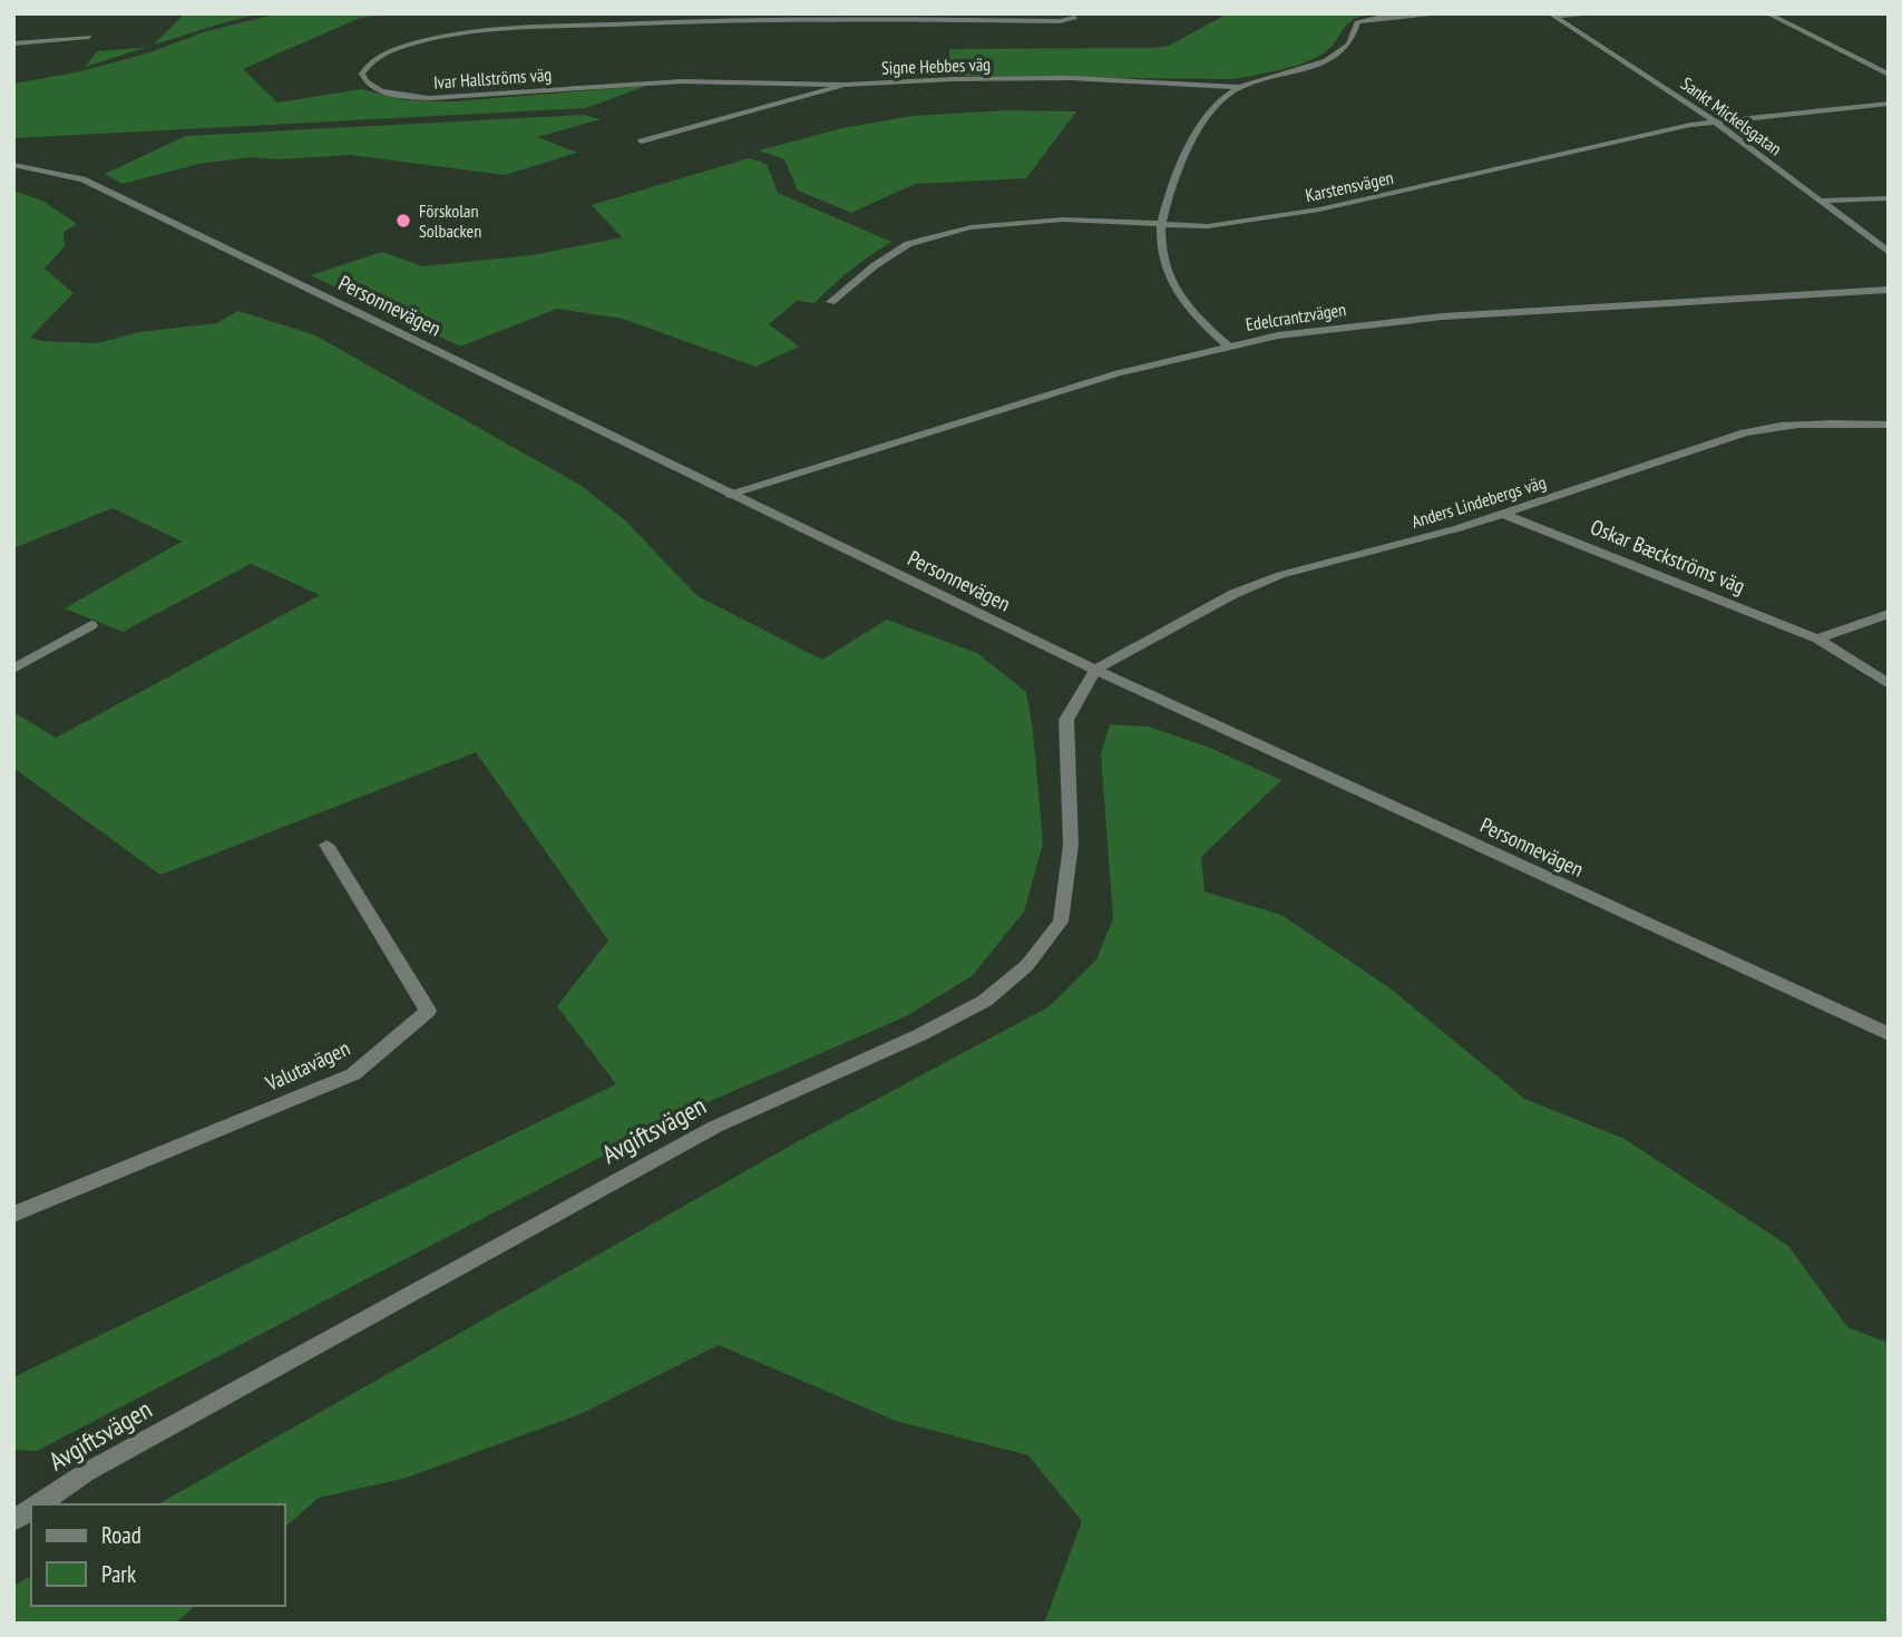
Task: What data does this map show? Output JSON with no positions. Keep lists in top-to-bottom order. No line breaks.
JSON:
{"streets":{"street":["Signe Hebbes väg","Ivar Hallströms väg","Sankt Mickelsgatan","Karstensvägen","Personnevägen","Edelcrantzvägen","Anders Lindebergs väg","Oskar Bæckströms väg","Valutavägen","Avgiftsvägen"]},"crossings":[["Signe Hebbes väg","Ivar Hallströms väg"],["Sankt Mickelsgatan","Karstensvägen"],["Personnevägen","Edelcrantzvägen"],["Personnevägen","Anders Lindebergs väg"],["Personnevägen","Avgiftsvägen"],["Anders Lindebergs väg","Oskar Bæckströms väg"],["Anders Lindebergs väg","Avgiftsvägen"]],"places":["Förskolan Solbacken"],"legend":["Road","Park"]}
